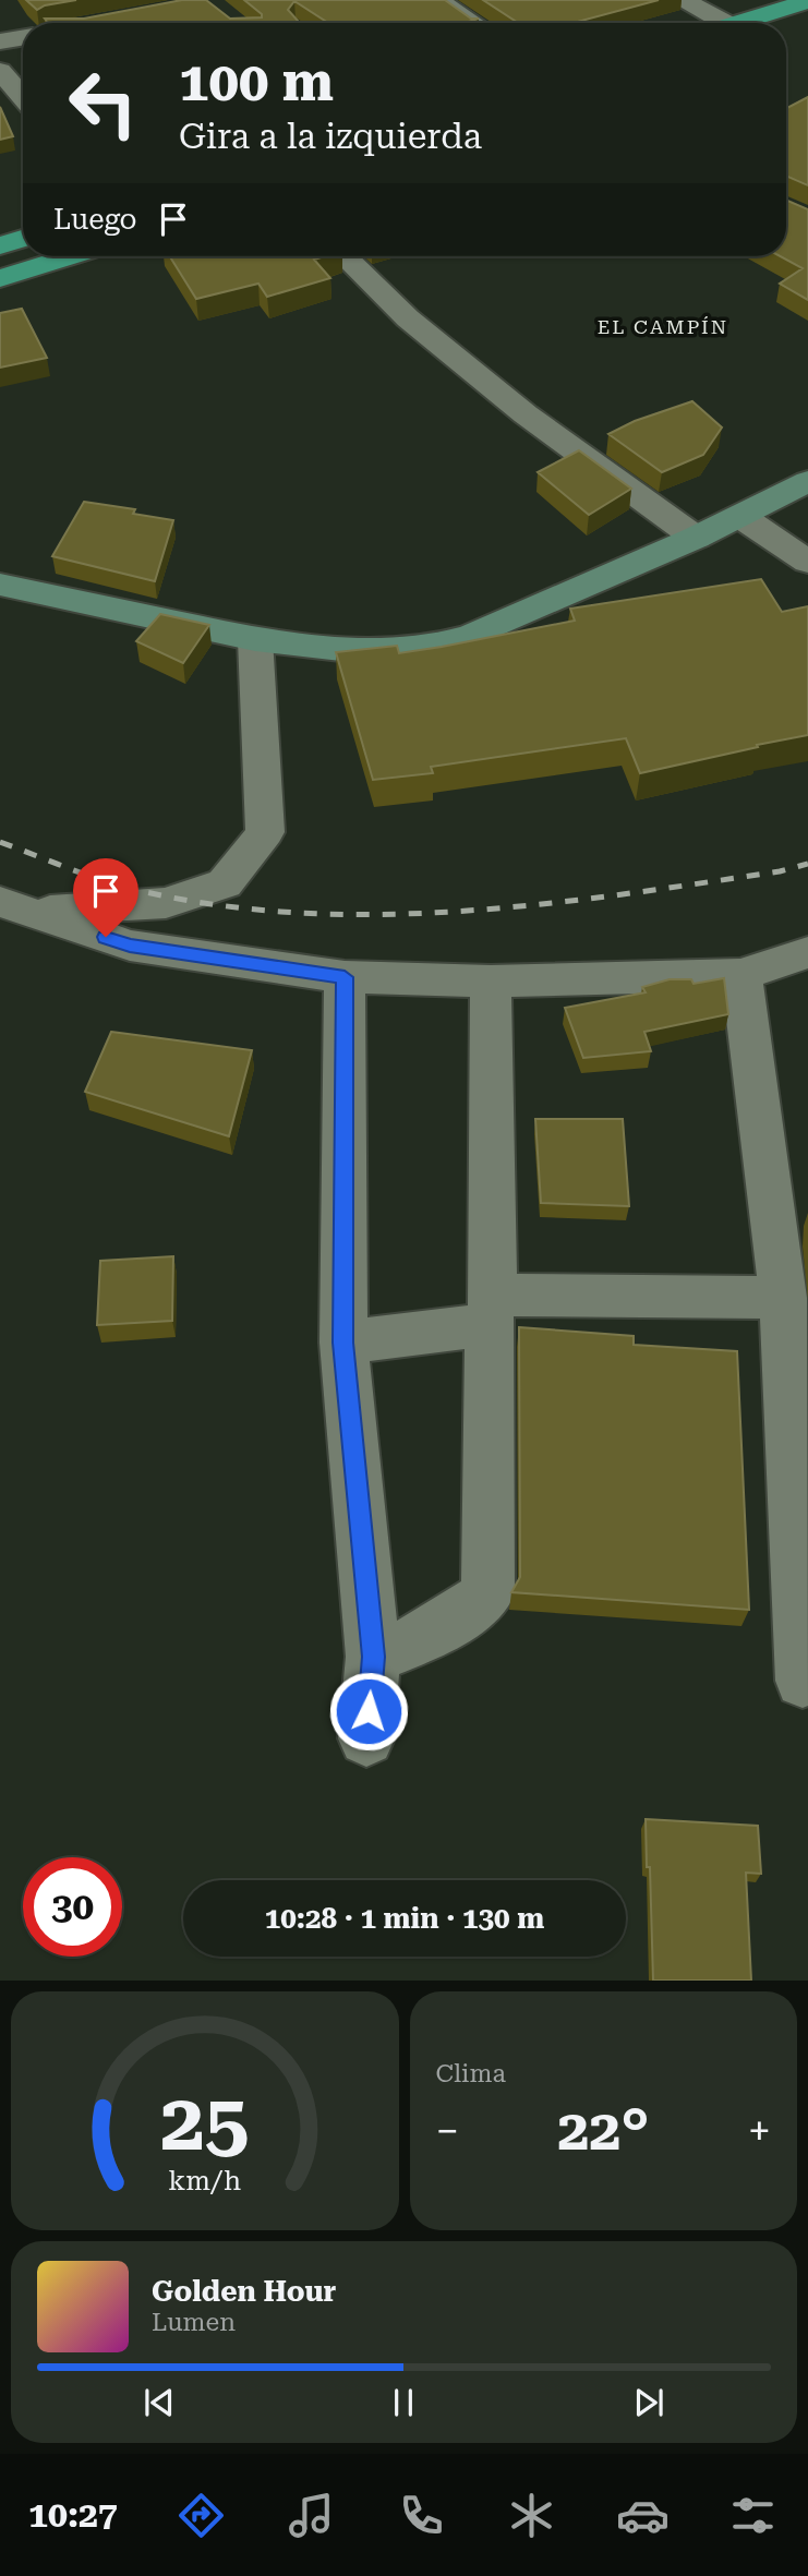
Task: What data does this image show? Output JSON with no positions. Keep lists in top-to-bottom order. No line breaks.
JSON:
{"districts":["EL CAMPÍN"],"page":{"turn":["100 m","Gira a la izquierda"],"then":"Luego","limit":"30","trip":"10:28 · 1 min · 130 m","tile":"Clima","heat":["−","22°","+"],"song":["Golden Hour","Lumen"],"tabs":"10:27","gauge":["25","km/h"]}}
